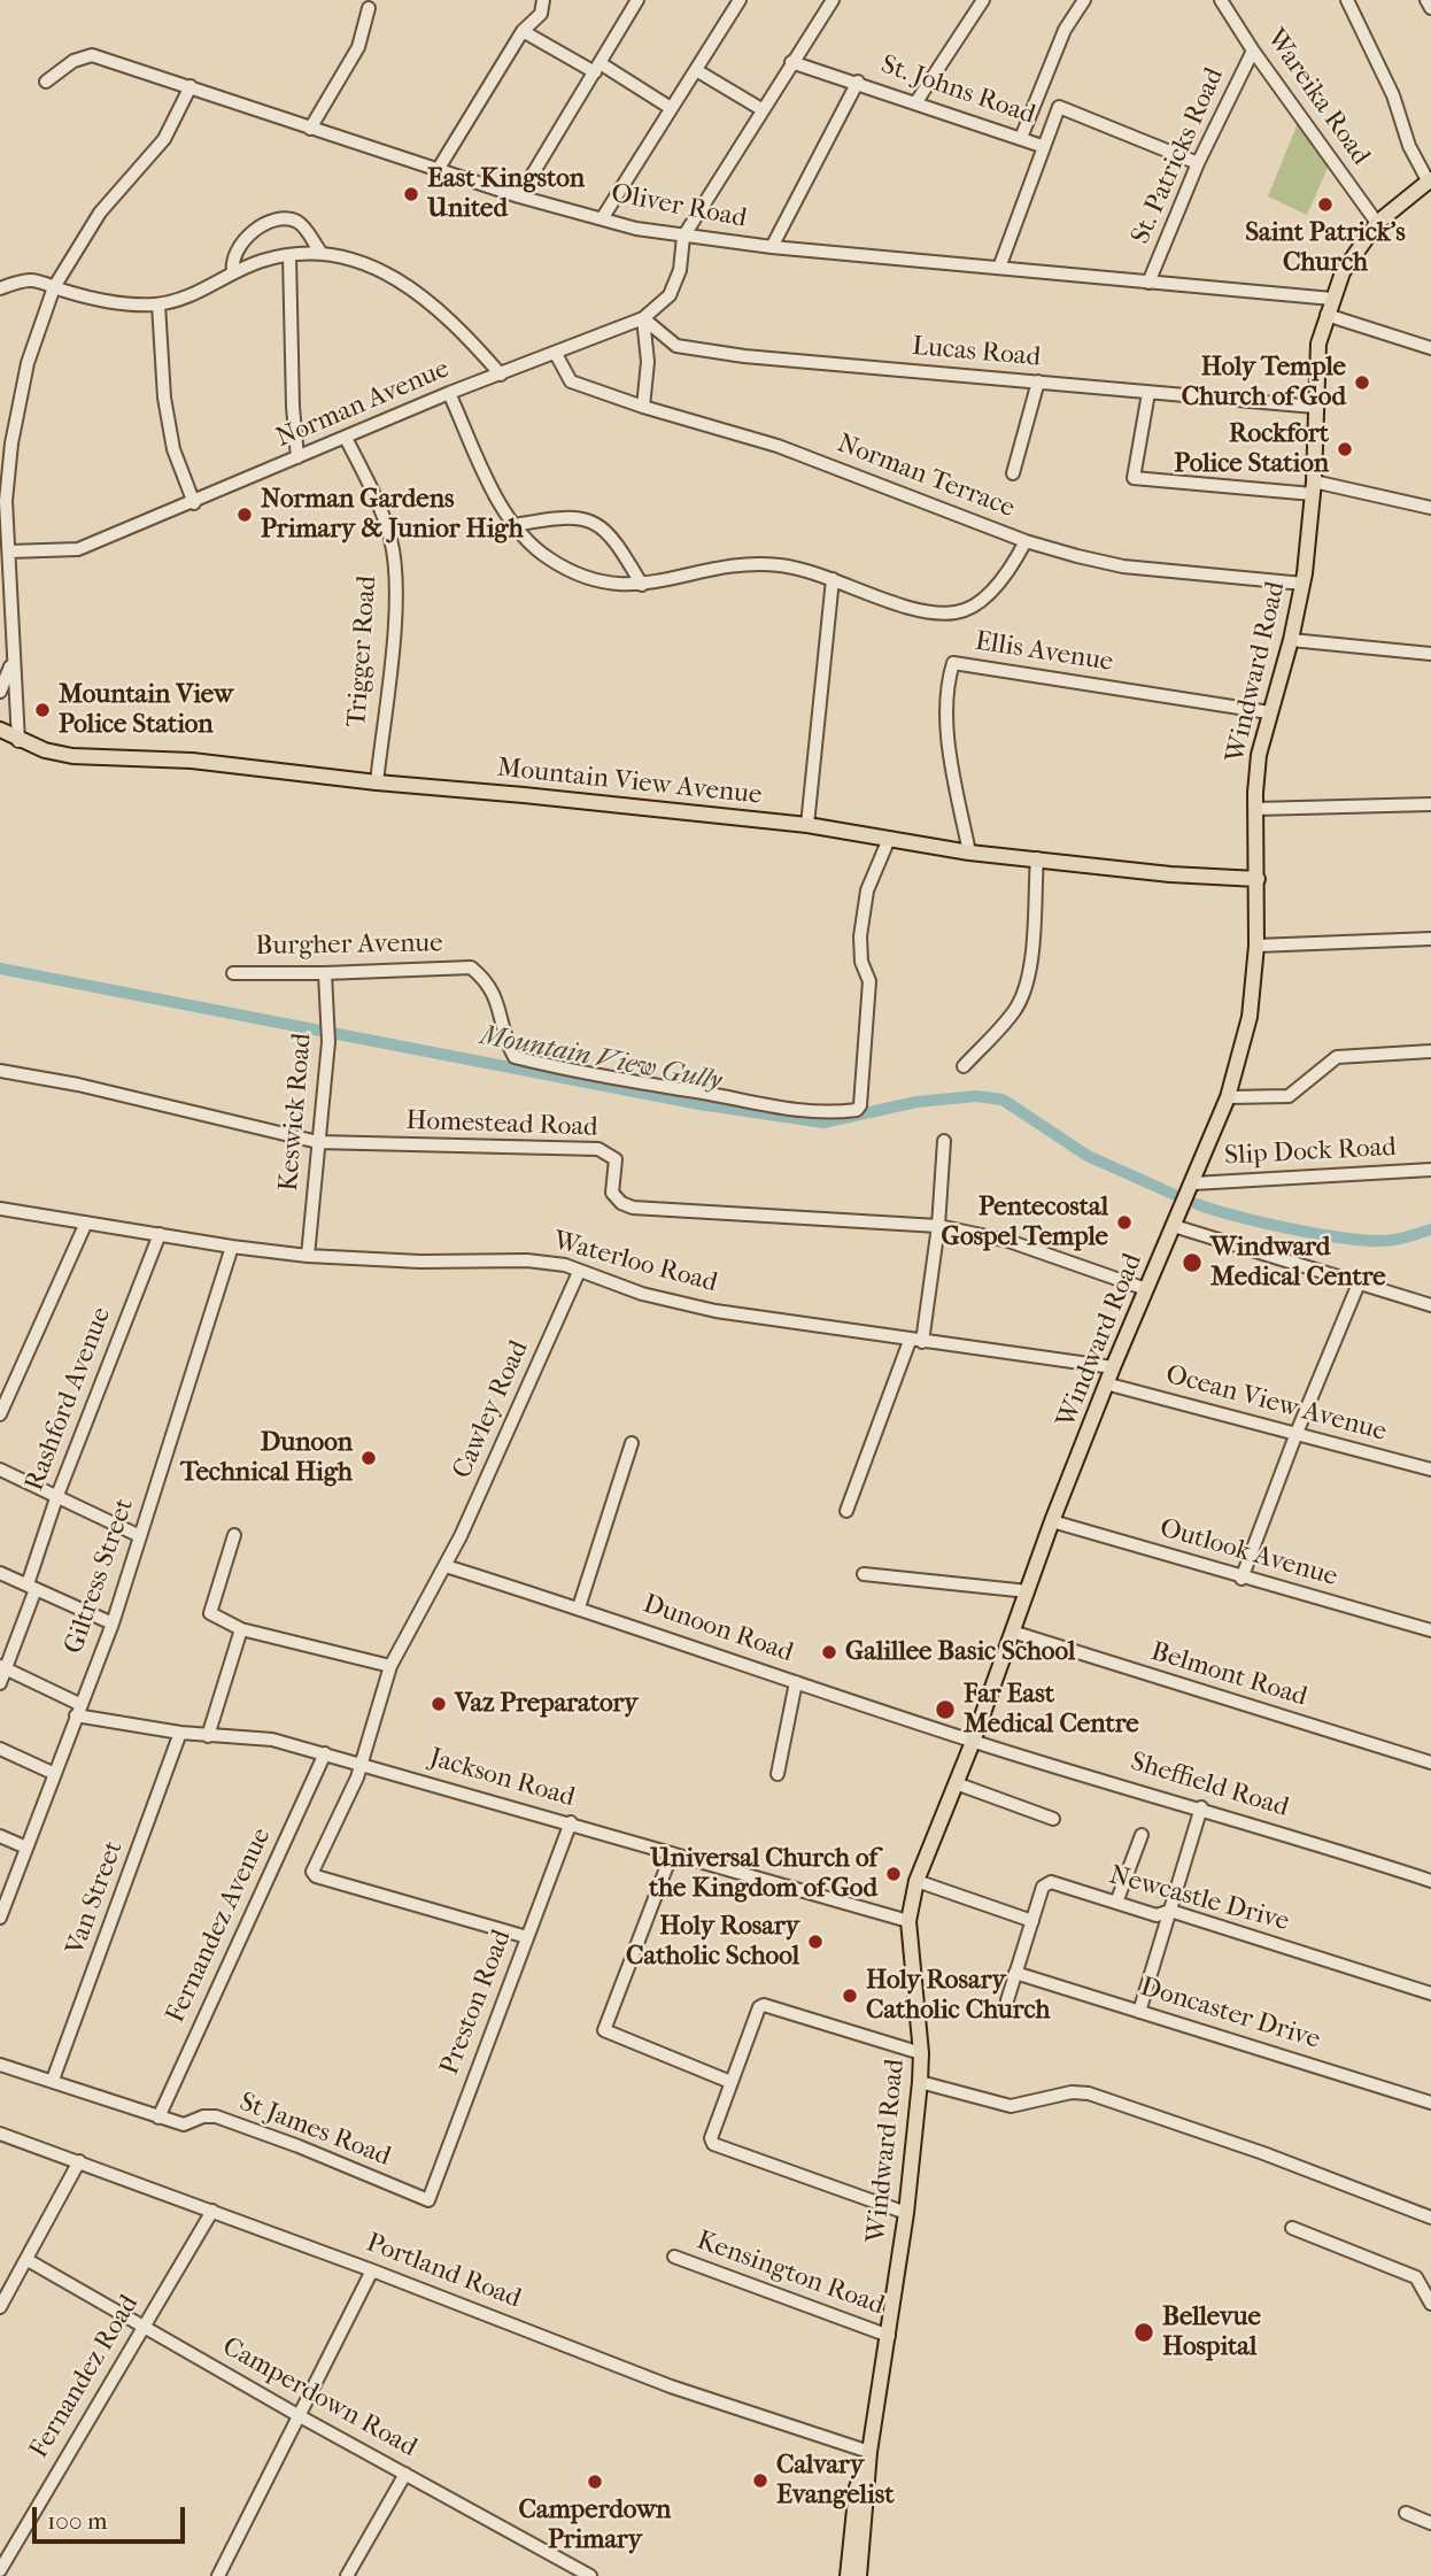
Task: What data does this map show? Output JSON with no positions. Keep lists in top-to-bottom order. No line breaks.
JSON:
{"streets":{"main road":["Windward Road","Mountain View Avenue"],"street":["St. Johns Road","Wareika Road","St. Patricks Road","Oliver Road","Lucas Road","Norman Avenue","Norman Terrace","Trigger Road","Ellis Avenue","Burgher Avenue","Keswick Road","Homestead Road","Slip Dock Road","Waterloo Road","Rashford Avenue","Ocean View Avenue","Cawley Road","Outlook Avenue","Giltress Street","Dunoon Road","Belmont Road","Jackson Road","Sheffield Road","Van Street","Newcastle Drive","Fernandez Avenue","Preston Road","Doncaster Drive","St James Road","Portland Road","Kensington Road","Fernandez Road","Camperdown Road"]},"crossings":[["Wareika Road","St. Patricks Road"],["Wareika Road","Windward Road"],["St. Patricks Road","Oliver Road"],["Oliver Road","Norman Avenue"],["Oliver Road","Windward Road"],["Lucas Road","Norman Avenue"],["Lucas Road","Windward Road"],["Norman Avenue","Norman Terrace"],["Norman Avenue","Trigger Road"],["Norman Terrace","Windward Road"],["Trigger Road","Mountain View Avenue"],["Ellis Avenue","Windward Road"],["Ellis Avenue","Mountain View Avenue"],["Windward Road","Mountain View Avenue"],["Windward Road","Homestead Road"],["Windward Road","Slip Dock Road"],["Windward Road","Waterloo Road"],["Windward Road","Ocean View Avenue"],["Windward Road","Outlook Avenue"],["Windward Road","Dunoon Road"],["Windward Road","Belmont Road"],["Windward Road","Jackson Road"],["Windward Road","Sheffield Road"],["Windward Road","Portland Road"],["Windward Road","Kensington Road"],["Mountain View Avenue","Burgher Avenue"],["Burgher Avenue","Keswick Road"],["Keswick Road","Homestead Road"],["Keswick Road","Waterloo Road"],["Waterloo Road","Rashford Avenue"],["Waterloo Road","Cawley Road"],["Waterloo Road","Giltress Street"],["Rashford Avenue","Jackson Road"],["Cawley Road","Dunoon Road"],["Cawley Road","Jackson Road"],["Cawley Road","Preston Road"],["Giltress Street","Jackson Road"],["Dunoon Road","Sheffield Road"],["Jackson Road","Van Street"],["Jackson Road","Fernandez Avenue"],["Jackson Road","Preston Road"],["Van Street","St James Road"],["Fernandez Avenue","St James Road"],["Preston Road","St James Road"],["Portland Road","Fernandez Road"],["Fernandez Road","Camperdown Road"]],"water":["Mountain View Gully"],"places":["East Kingston United","Saint Patrick's Church","Holy Temple Church of God","Rockfort Police Station","Norman Gardens Primary & Junior High","Mountain View Police Station","Pentecostal Gospel Temple","Windward Medical Centre","Dunoon Technical High","Galillee Basic School","Vaz Preparatory","Far East Medical Centre","Universal Church of the Kingdom of God","Holy Rosary Catholic School","Holy Rosary Catholic Church","Bellevue Hospital","Calvary Evangelist","Camperdown Primary"],"scale_bar":"100 m"}
